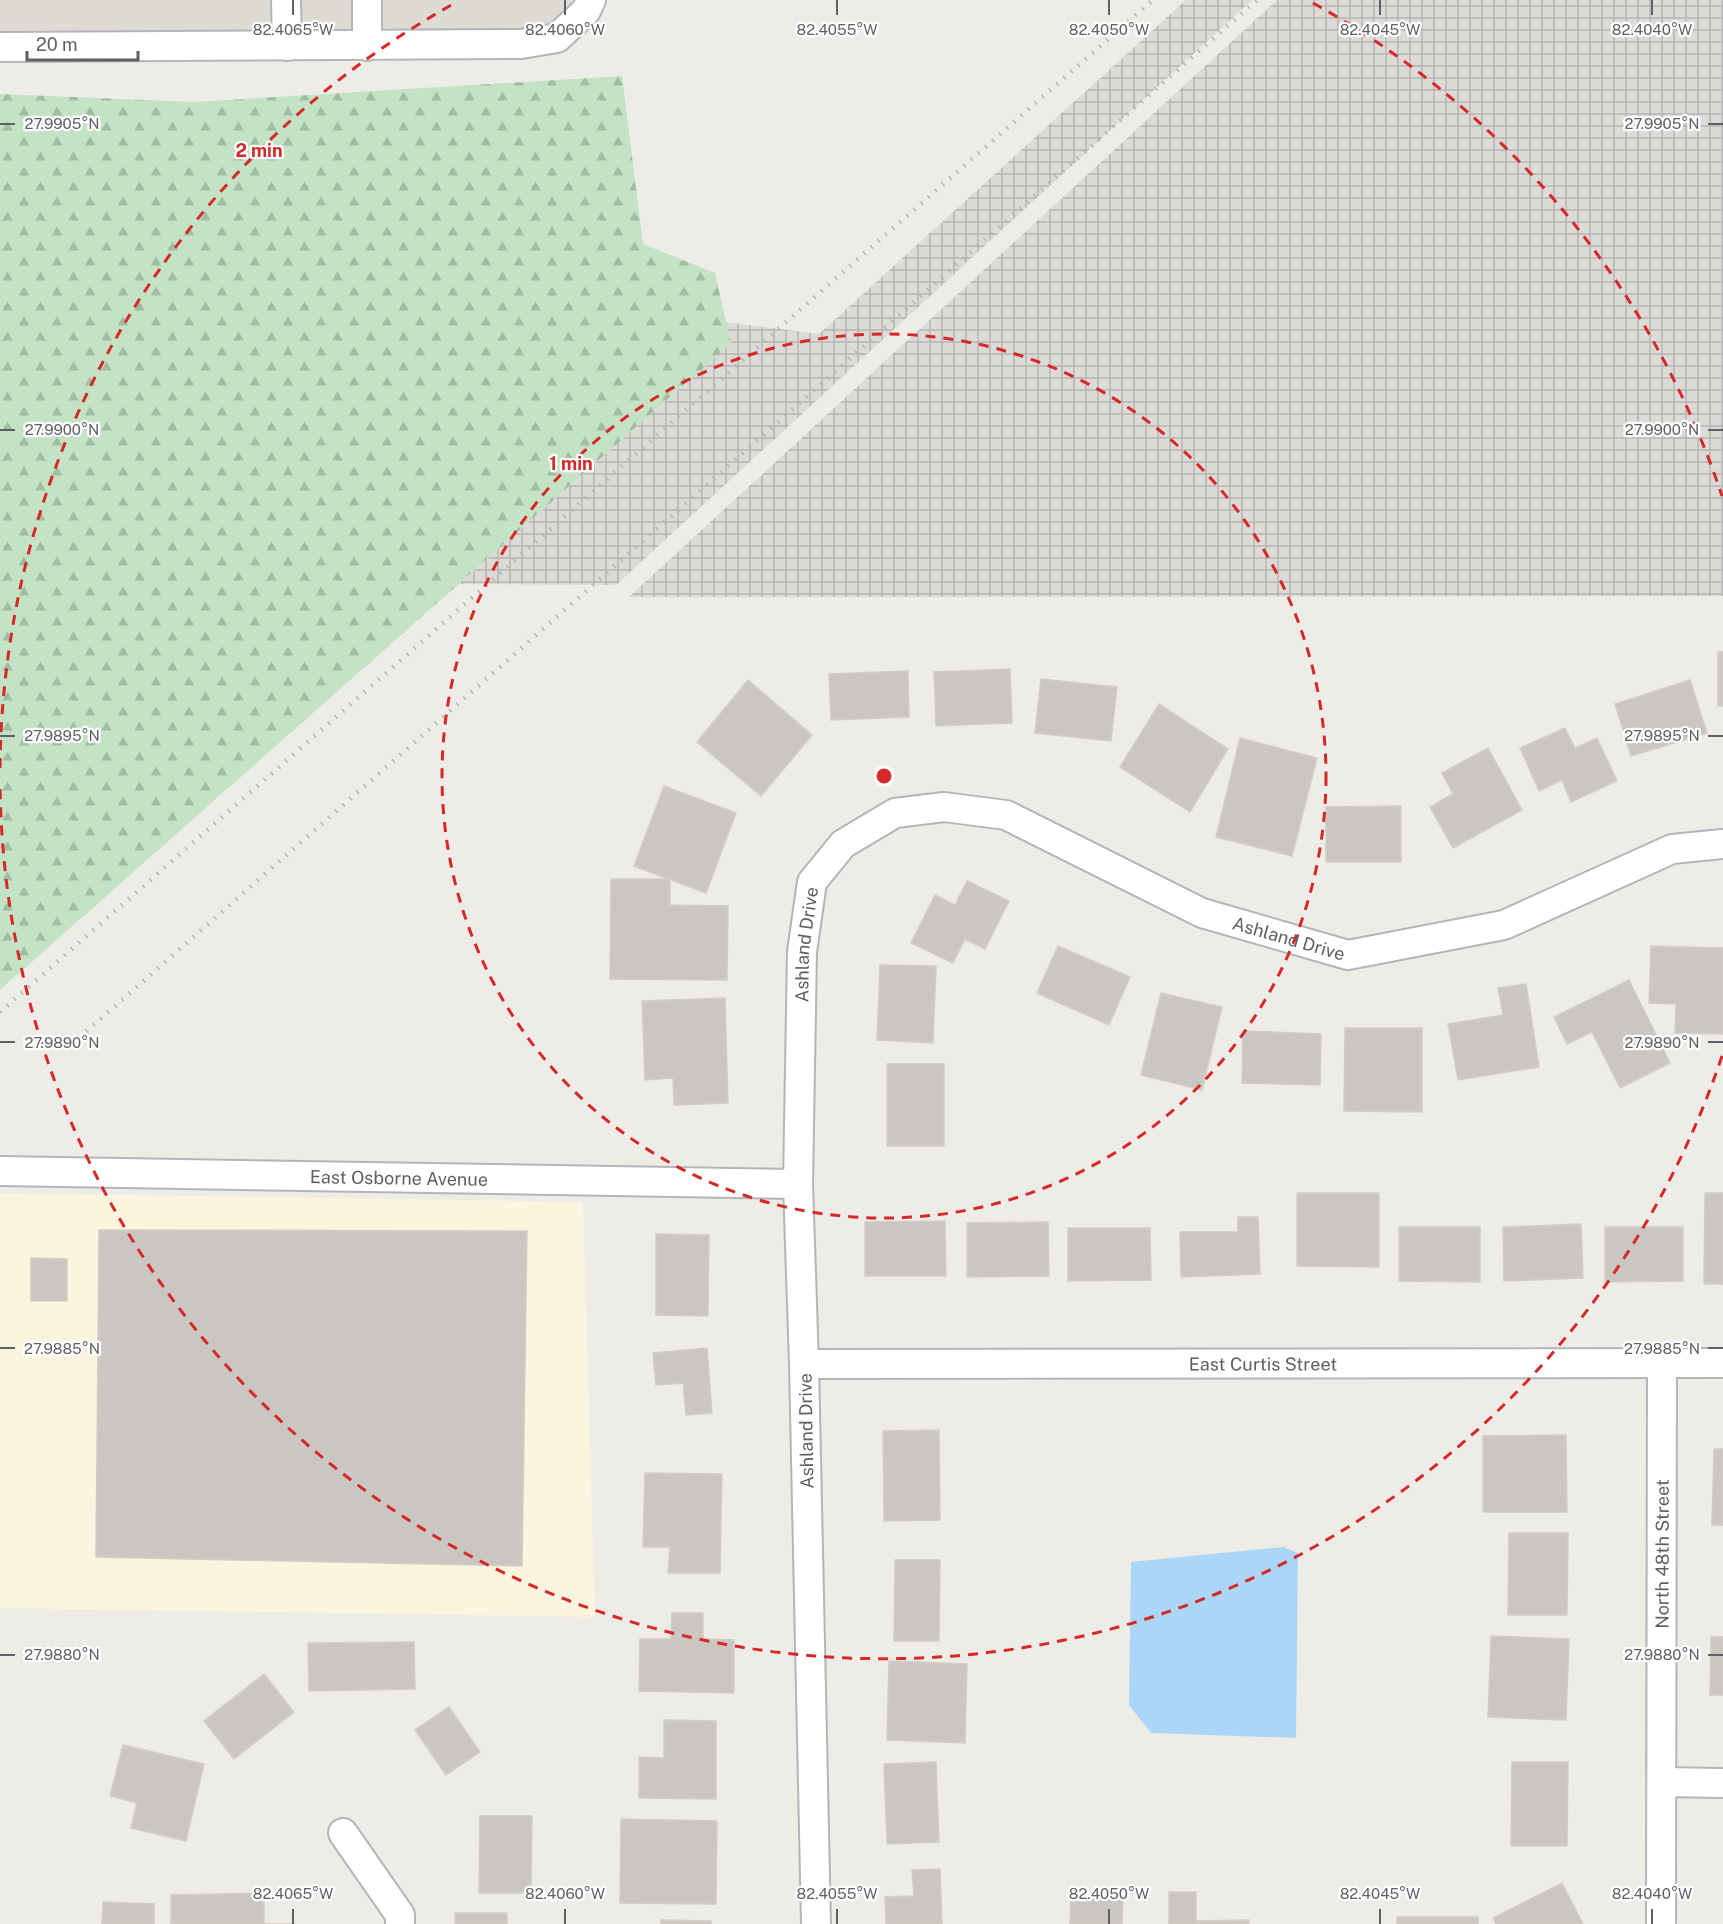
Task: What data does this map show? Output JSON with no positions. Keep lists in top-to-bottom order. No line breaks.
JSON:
{"streets":{"street":["Ashland Drive","East Osborne Avenue","East Curtis Street","North 48th Street"]},"crossings":[["Ashland Drive","East Osborne Avenue"],["Ashland Drive","East Curtis Street"],["East Curtis Street","North 48th Street"]],"scale_bar":"20 m","coordinates":["82.4065°W","82.4060°W","82.4055°W","82.4050°W","82.4045°W","82.4040°W","27.9905°N","27.9900°N","27.9895°N","27.9890°N","27.9885°N","27.9880°N"],"rings":["2 min","1 min"]}
